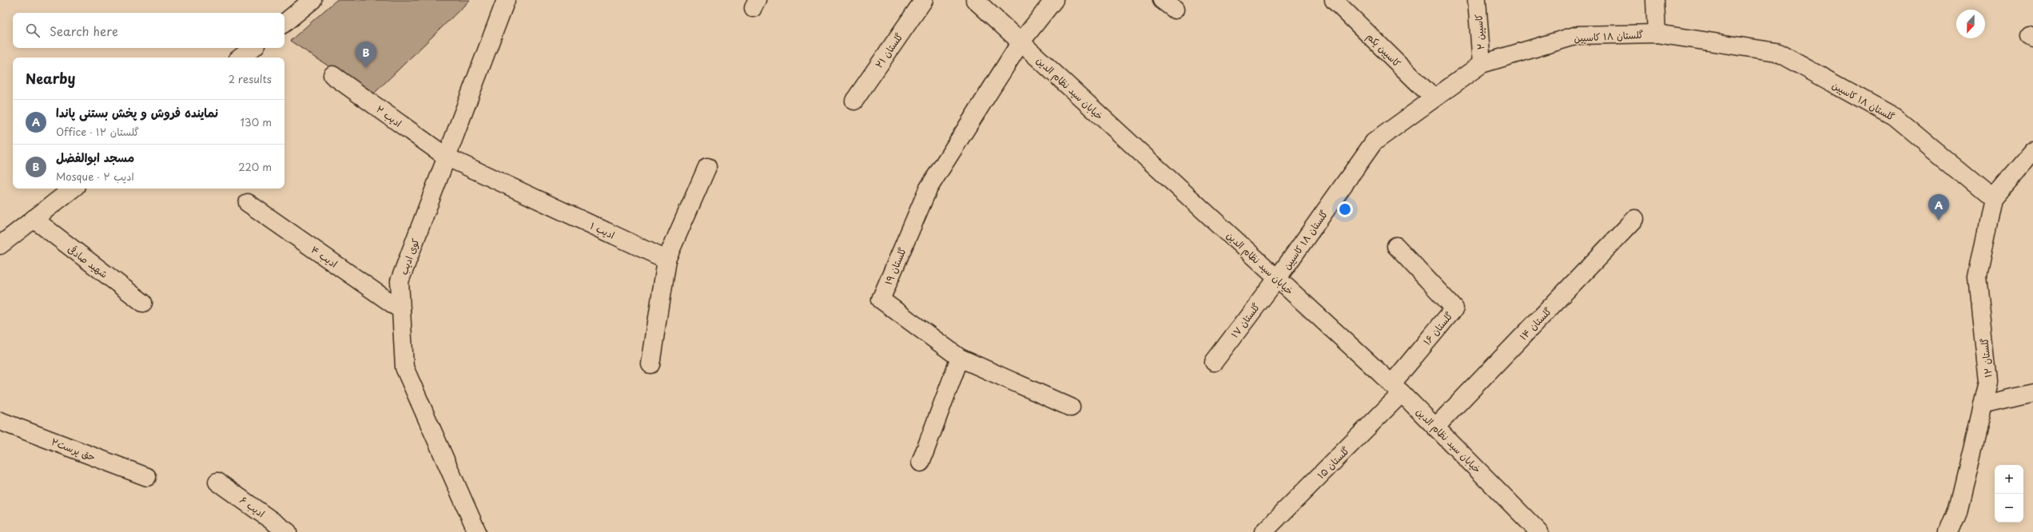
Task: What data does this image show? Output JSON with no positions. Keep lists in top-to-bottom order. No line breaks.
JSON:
{"streets":{"street":["کاسپین ۲","گلستان ۱۸ کاسپین","کاسپین یکم","گلستان ۲۱","خیابان سید نظام الدین","ادیب ۲","ادیب ۱","ادیب ۴","کوی ادیب","شهید صادقی","گلستان ۱۹","گلستان ۱۷","گلستان ۱۴","گلستان ۱۶","گلستان ۱۲","حق پرست۲","گلستان ۱۵","ادیب ۶"]},"crossings":[["کاسپین ۲","گلستان ۱۸ کاسپین"],["گلستان ۱۸ کاسپین","کاسپین یکم"],["گلستان ۱۸ کاسپین","خیابان سید نظام الدین"],["گلستان ۱۸ کاسپین","گلستان ۱۷"],["گلستان ۱۸ کاسپین","گلستان ۱۲"],["خیابان سید نظام الدین","گلستان ۱۹"],["خیابان سید نظام الدین","گلستان ۱۷"],["خیابان سید نظام الدین","گلستان ۱۴"],["خیابان سید نظام الدین","گلستان ۱۶"],["خیابان سید نظام الدین","گلستان ۱۵"],["ادیب ۲","ادیب ۱"],["ادیب ۲","کوی ادیب"],["ادیب ۱","کوی ادیب"],["ادیب ۴","کوی ادیب"],["گلستان ۱۶","گلستان ۱۵"]],"north":"bottom","page":{"search":"Search here","pins":["B","A"],"heading":["Nearby","2 results"],"list":[{"mark":"A","name":"نماینده فروش و پخش بستنی پاندا","note":"Office · گلستان ۱۲","value":"130 m"},{"mark":"B","name":"مسجد ابوالفضل","note":"Mosque · ادیب ۲","value":"220 m"}],"map_buttons":["+","−"]}}
